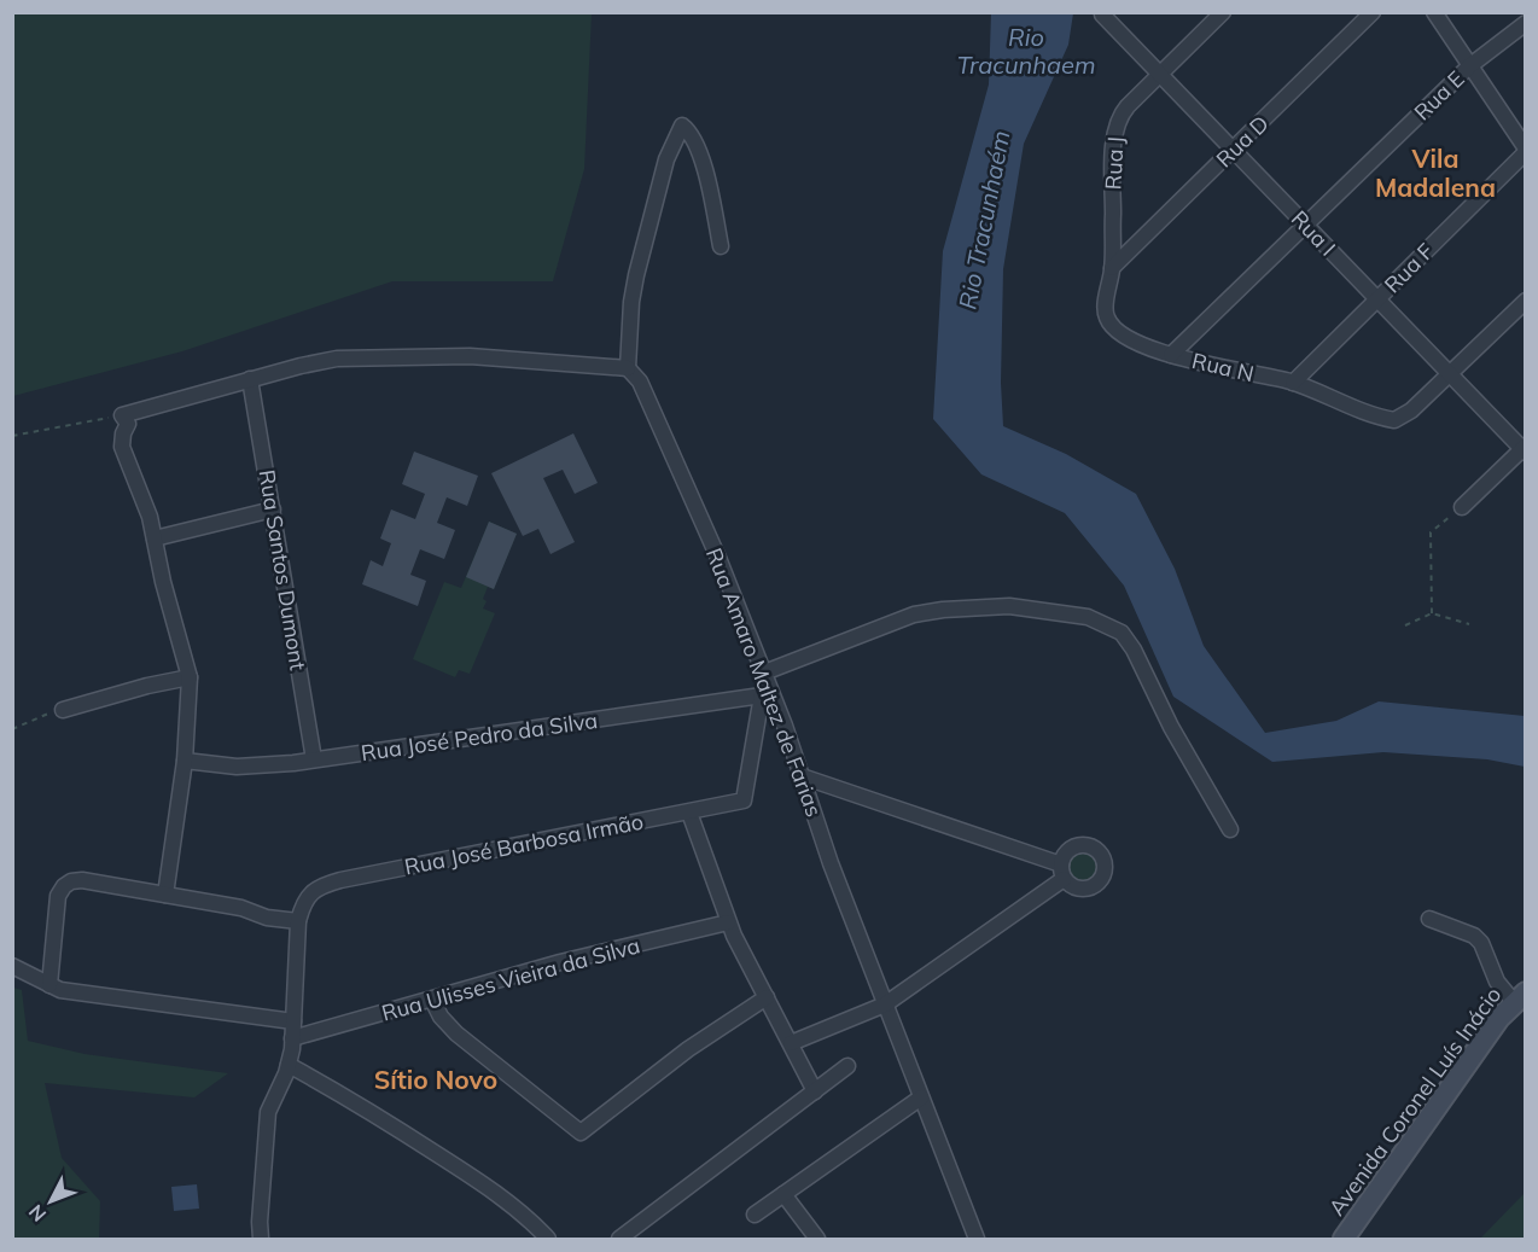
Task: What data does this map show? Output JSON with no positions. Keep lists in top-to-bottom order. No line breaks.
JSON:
{"streets":{"street":["Rua E","Rua D","Rua J","Rua I","Rua F","Rua N","Rua Santos Dumont","Rua Amaro Maltez de Farias","Rua José Pedro da Silva","Rua José Barbosa Irmão","Rua Ulisses Vieira da Silva","Avenida Coronel Luís Inácio"]},"crossings":[["Rua E","Rua I"],["Rua E","Rua N"],["Rua D","Rua J"],["Rua D","Rua I"],["Rua D","Rua N"],["Rua J","Rua I"],["Rua J","Rua N"],["Rua I","Rua F"],["Rua I","Rua N"],["Rua F","Rua N"],["Rua Santos Dumont","Rua José Pedro da Silva"],["Rua Amaro Maltez de Farias","Rua José Pedro da Silva"],["Rua Amaro Maltez de Farias","Rua José Barbosa Irmão"],["Rua José Pedro da Silva","Rua José Barbosa Irmão"]],"districts":["Vila Madalena","Sítio Novo"],"water":["Rio Tracunhaem","Rio Tracunhaém"],"north":"bottom left"}
